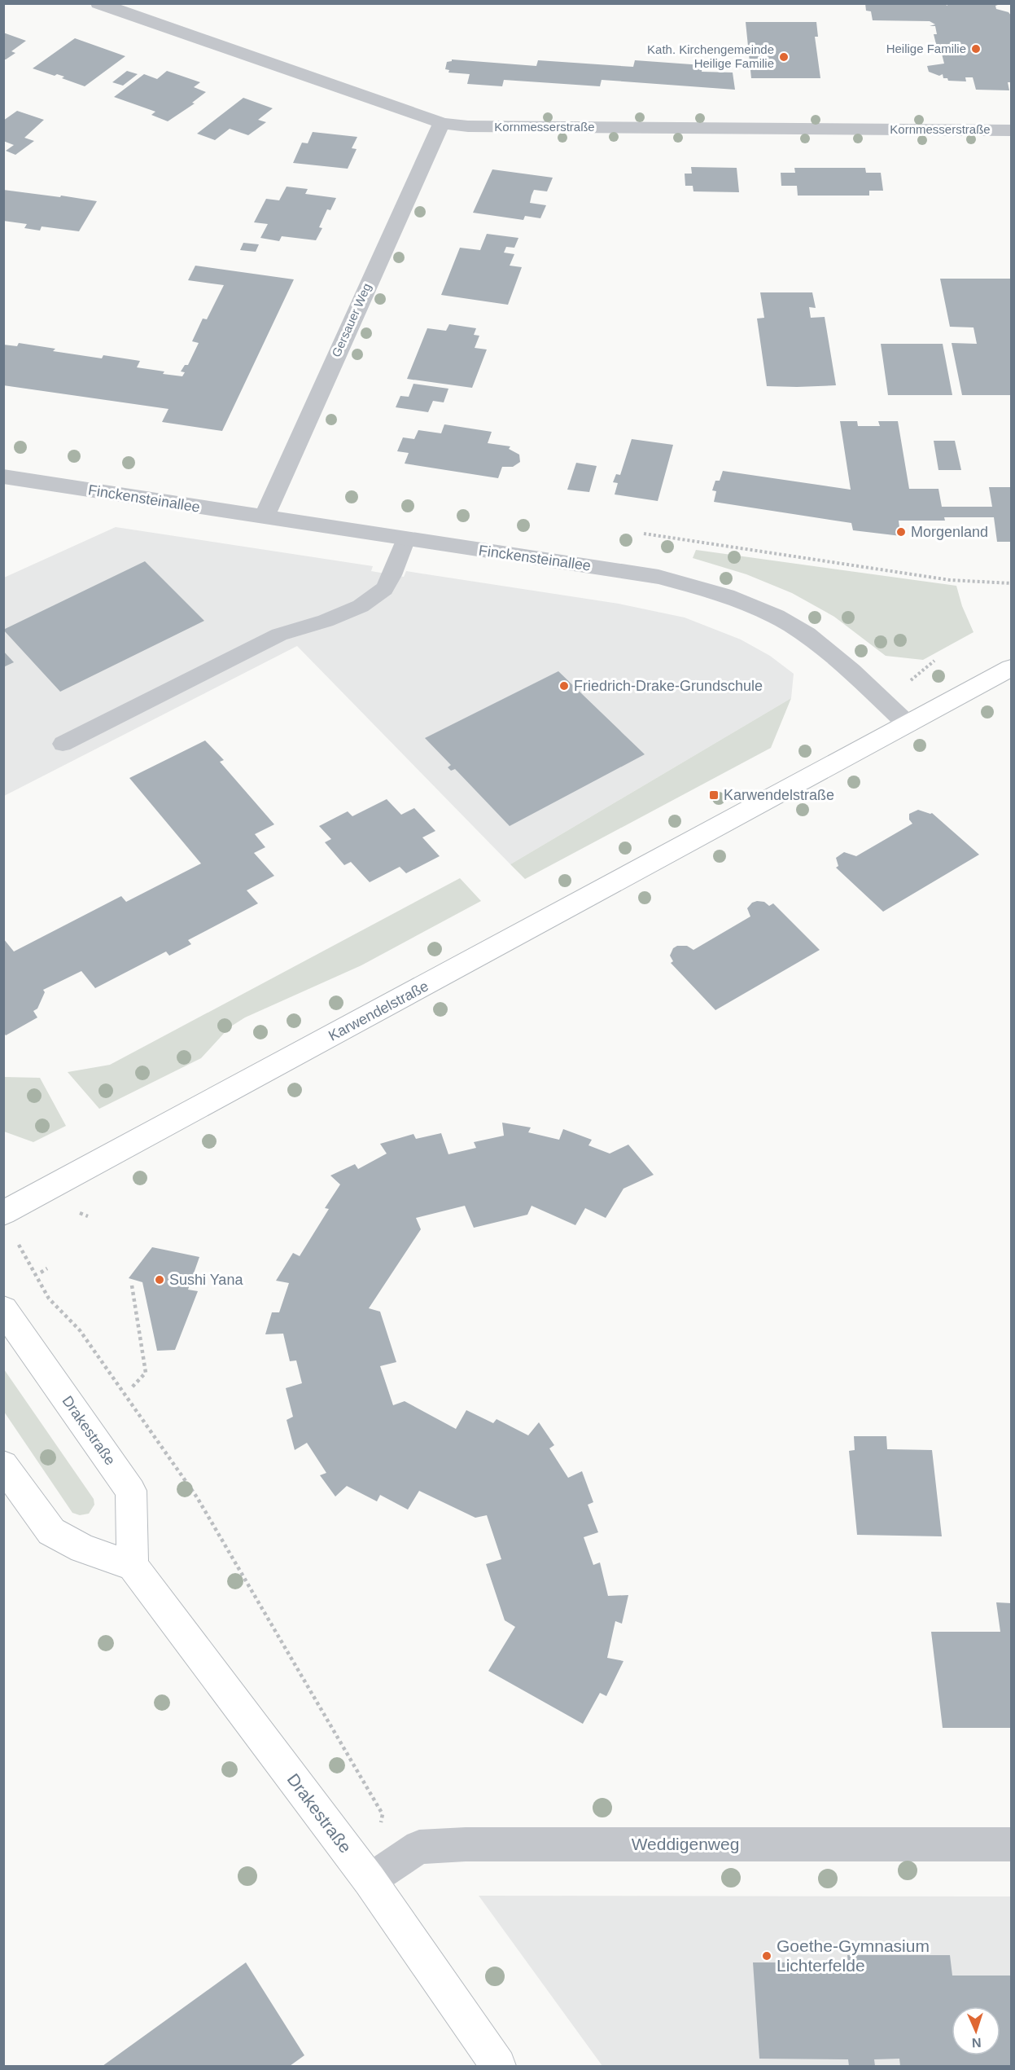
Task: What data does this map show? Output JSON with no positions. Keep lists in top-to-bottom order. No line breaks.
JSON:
{"streets":{"street":["Kornmesserstraße","Gersauer Weg","Finckensteinallee","Karwendelstraße","Drakestraße","Weddigenweg"]},"crossings":[["Kornmesserstraße","Gersauer Weg"],["Gersauer Weg","Finckensteinallee"],["Finckensteinallee","Karwendelstraße"],["Drakestraße","Weddigenweg"]],"places":{"other":["Heilige Familie","Kath. Kirchengemeinde Heilige Familie","Morgenland","Friedrich-Drake-Grundschule","Sushi Yana","Goethe-Gymnasium Lichterfelde"],"transit":["Karwendelstraße"]},"north":"bottom"}
